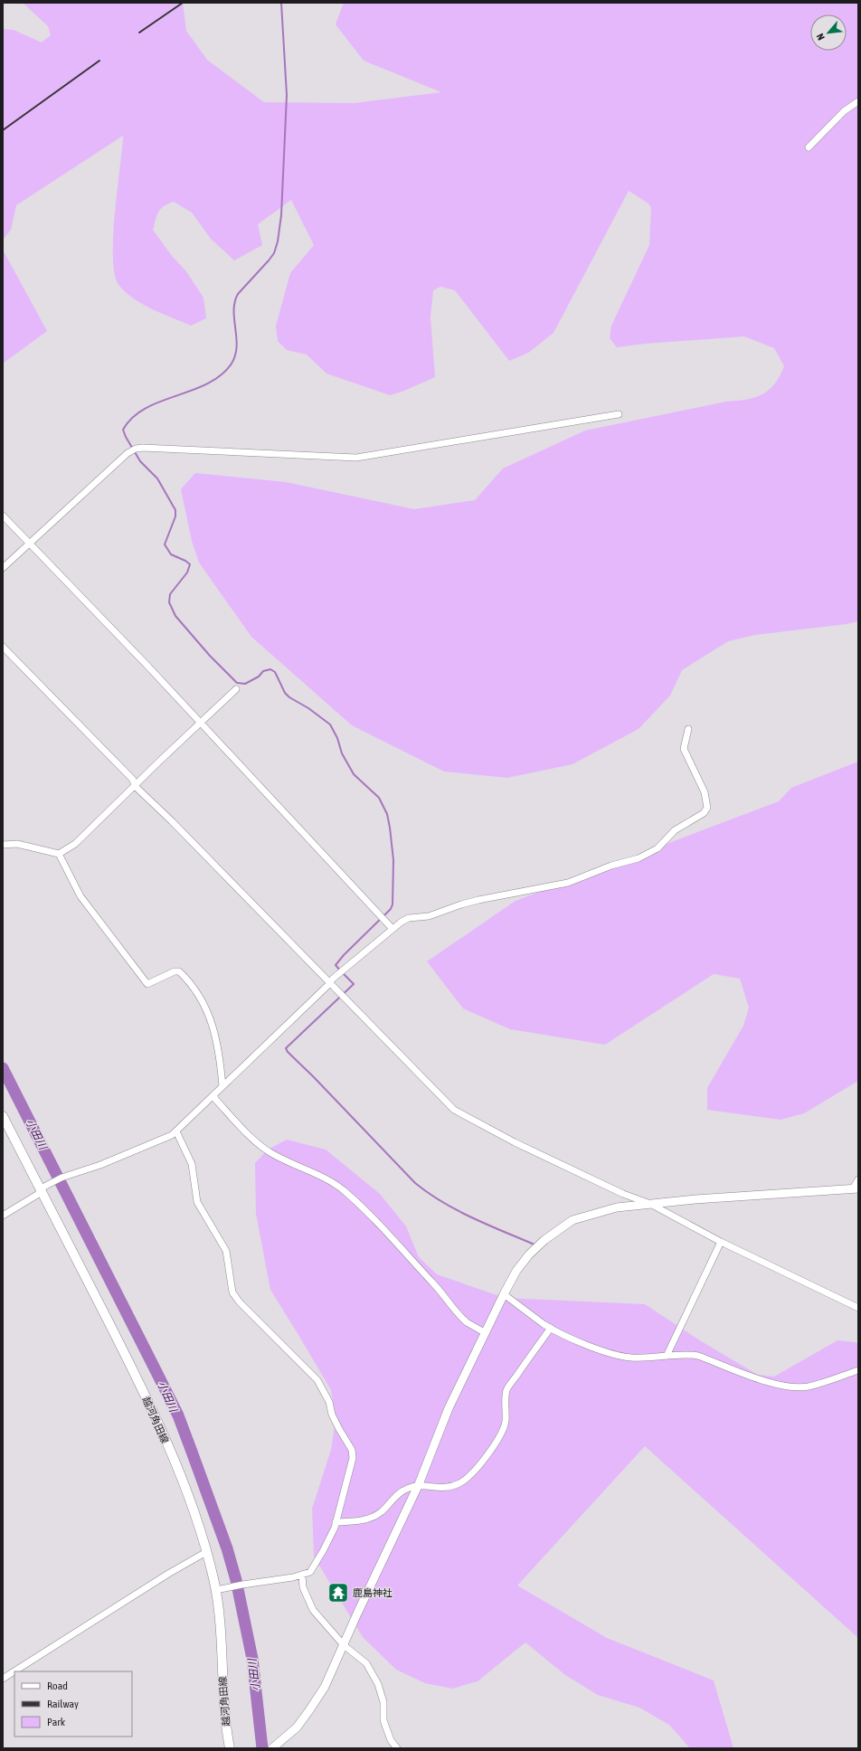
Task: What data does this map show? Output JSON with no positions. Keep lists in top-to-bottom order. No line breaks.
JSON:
{"streets":{"main road":["越河角田線"]},"water":["小田川"],"places":{"temple":["鹿島神社"]},"legend":["Road","Railway","Park"],"north":"bottom left"}
